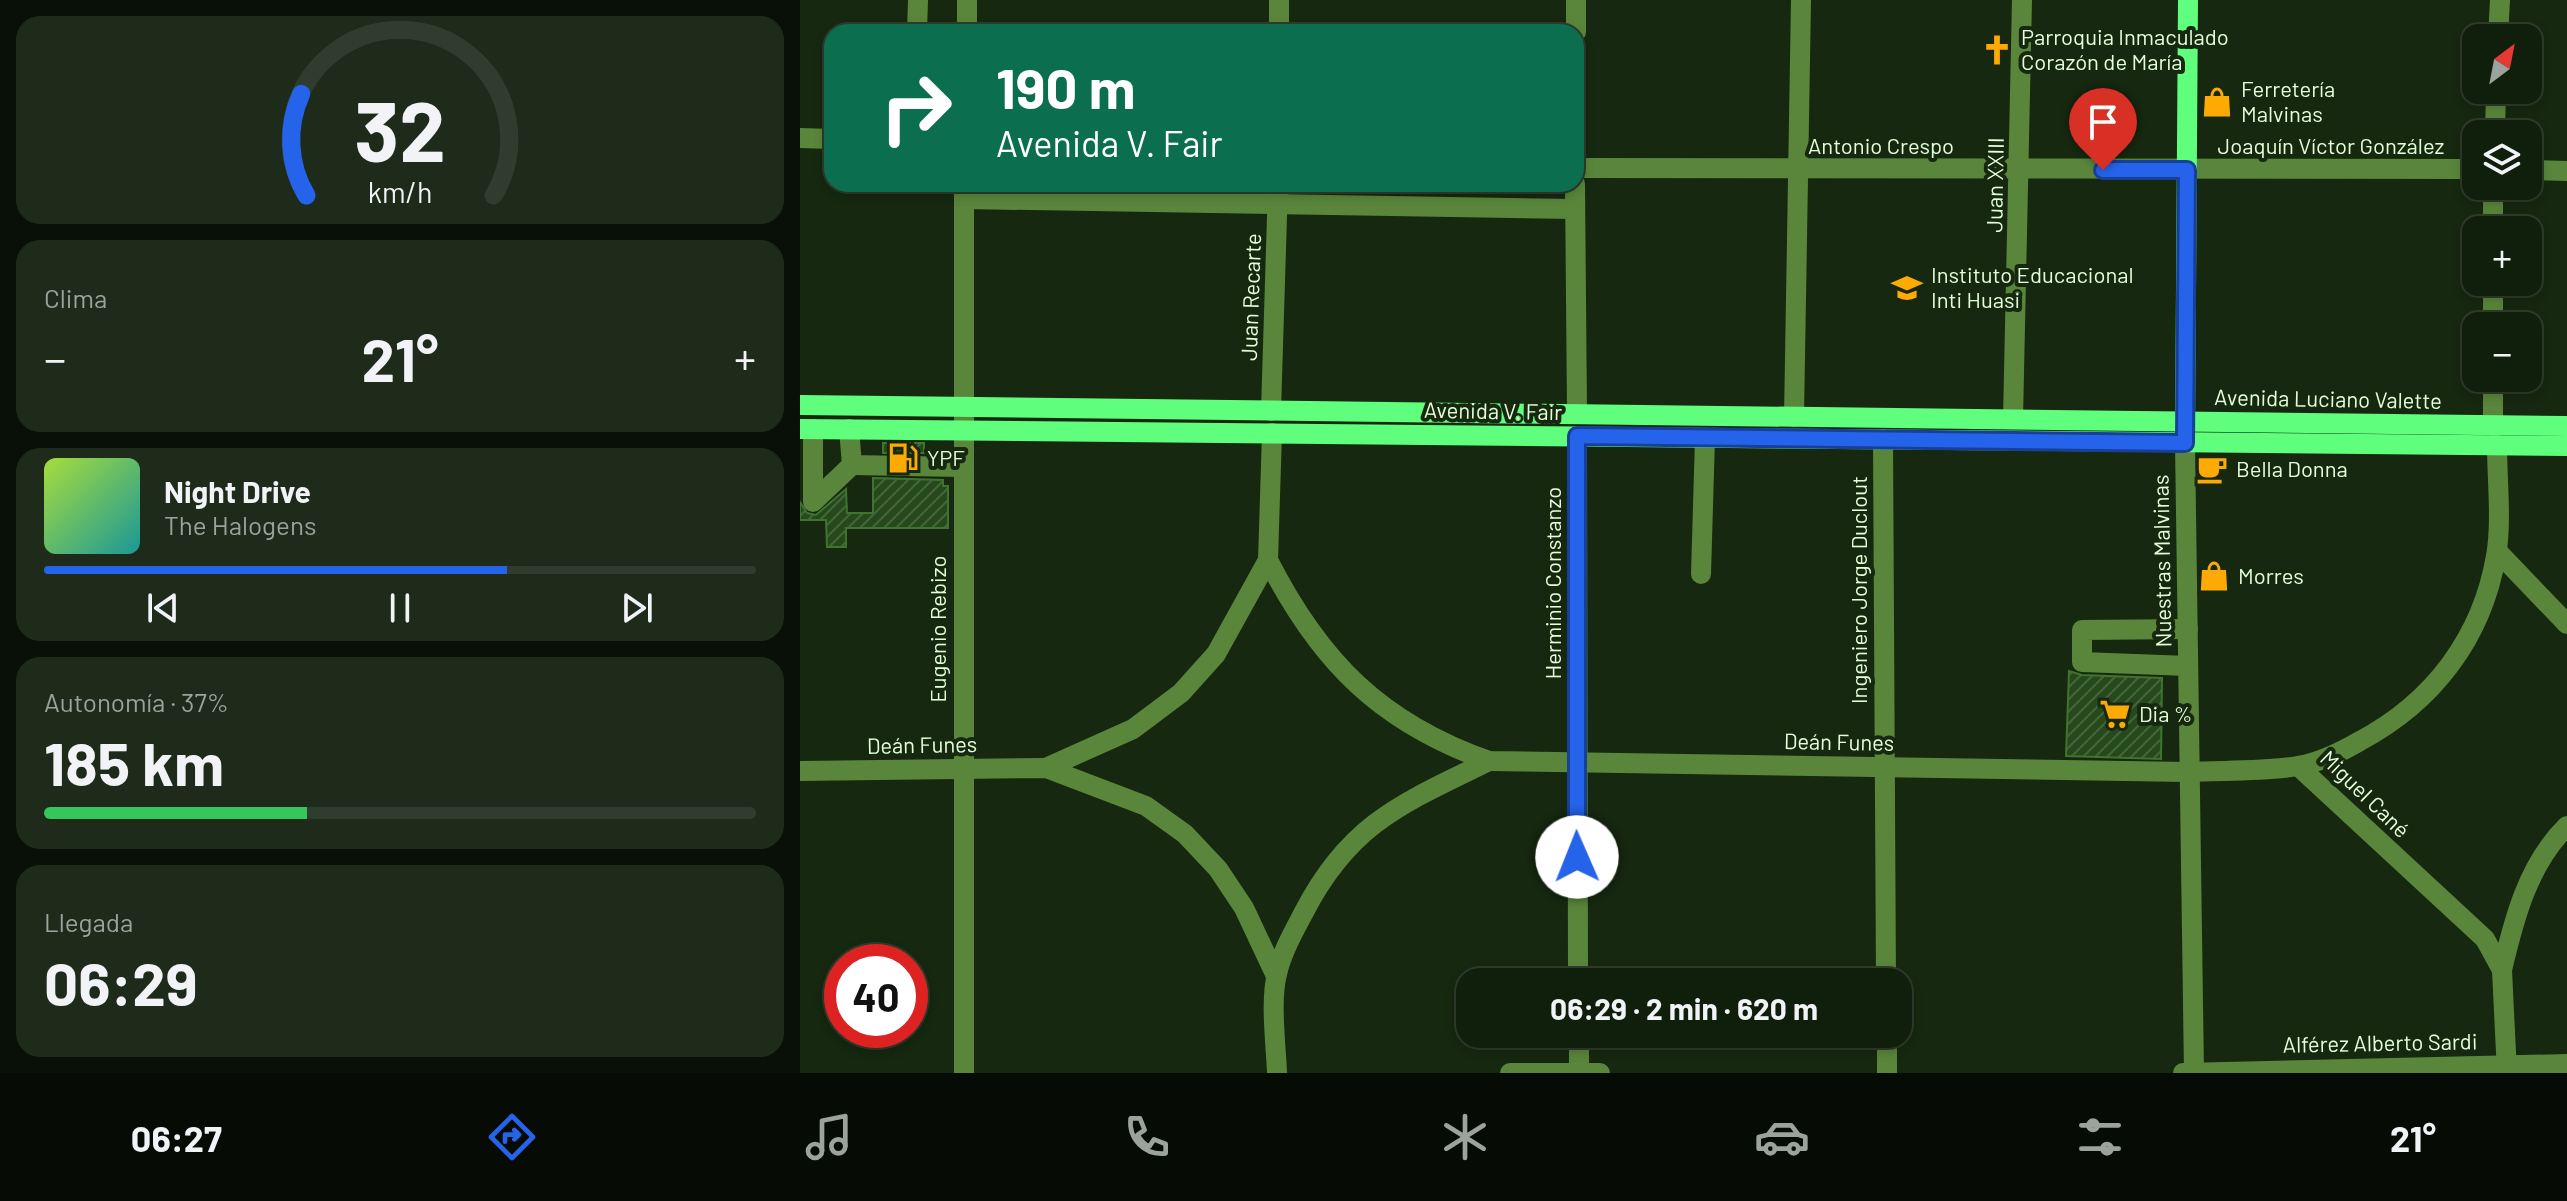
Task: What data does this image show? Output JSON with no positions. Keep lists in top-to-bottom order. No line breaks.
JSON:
{"streets":{"main road":["Avenida Luciano Valette","Avenida V. Fair","Nuestras Malvinas","Herminio Constanzo"],"street":["Antonio Crespo","Joaquín Víctor González","Juan XXIII","Juan Recarte","Ingeniero Jorge Duclout","Eugenio Rebizo","Deán Funes","Miguel Cané","Alférez Alberto Sardi"]},"crossings":[["Antonio Crespo","Joaquín Víctor González"],["Antonio Crespo","Juan XXIII"],["Antonio Crespo","Nuestras Malvinas"],["Joaquín Víctor González","Nuestras Malvinas"],["Juan XXIII","Avenida V. Fair"],["Juan Recarte","Avenida V. Fair"],["Avenida Luciano Valette","Avenida V. Fair"],["Avenida Luciano Valette","Nuestras Malvinas"],["Avenida Luciano Valette","Miguel Cané"],["Avenida V. Fair","Nuestras Malvinas"],["Avenida V. Fair","Herminio Constanzo"],["Avenida V. Fair","Ingeniero Jorge Duclout"],["Avenida V. Fair","Eugenio Rebizo"],["Nuestras Malvinas","Deán Funes"],["Nuestras Malvinas","Alférez Alberto Sardi"],["Herminio Constanzo","Deán Funes"],["Ingeniero Jorge Duclout","Deán Funes"],["Eugenio Rebizo","Deán Funes"],["Deán Funes","Miguel Cané"]],"places":{"church":["Parroquia Inmaculado Corazón de María"],"shop":["Ferretería Malvinas","Morres"],"school or university":["Instituto Educacional Inti Huasi"],"fuel station":["YPF"],"cafe":["Bella Donna"],"supermarket":["Dia %"]},"north":"top right","page":{"map_buttons":["+","−"],"turn":["190 m","Avenida V. Fair"],"tile":["Clima",["Autonomía · 37%","185 km"],["Llegada","06:29"]],"heat":["−","21°","+"],"song":["Night Drive","The Halogens"],"limit":"40","trip":"06:29 · 2 min · 620 m","tabs":["06:27","21°"],"gauge":["32","km/h"]}}
